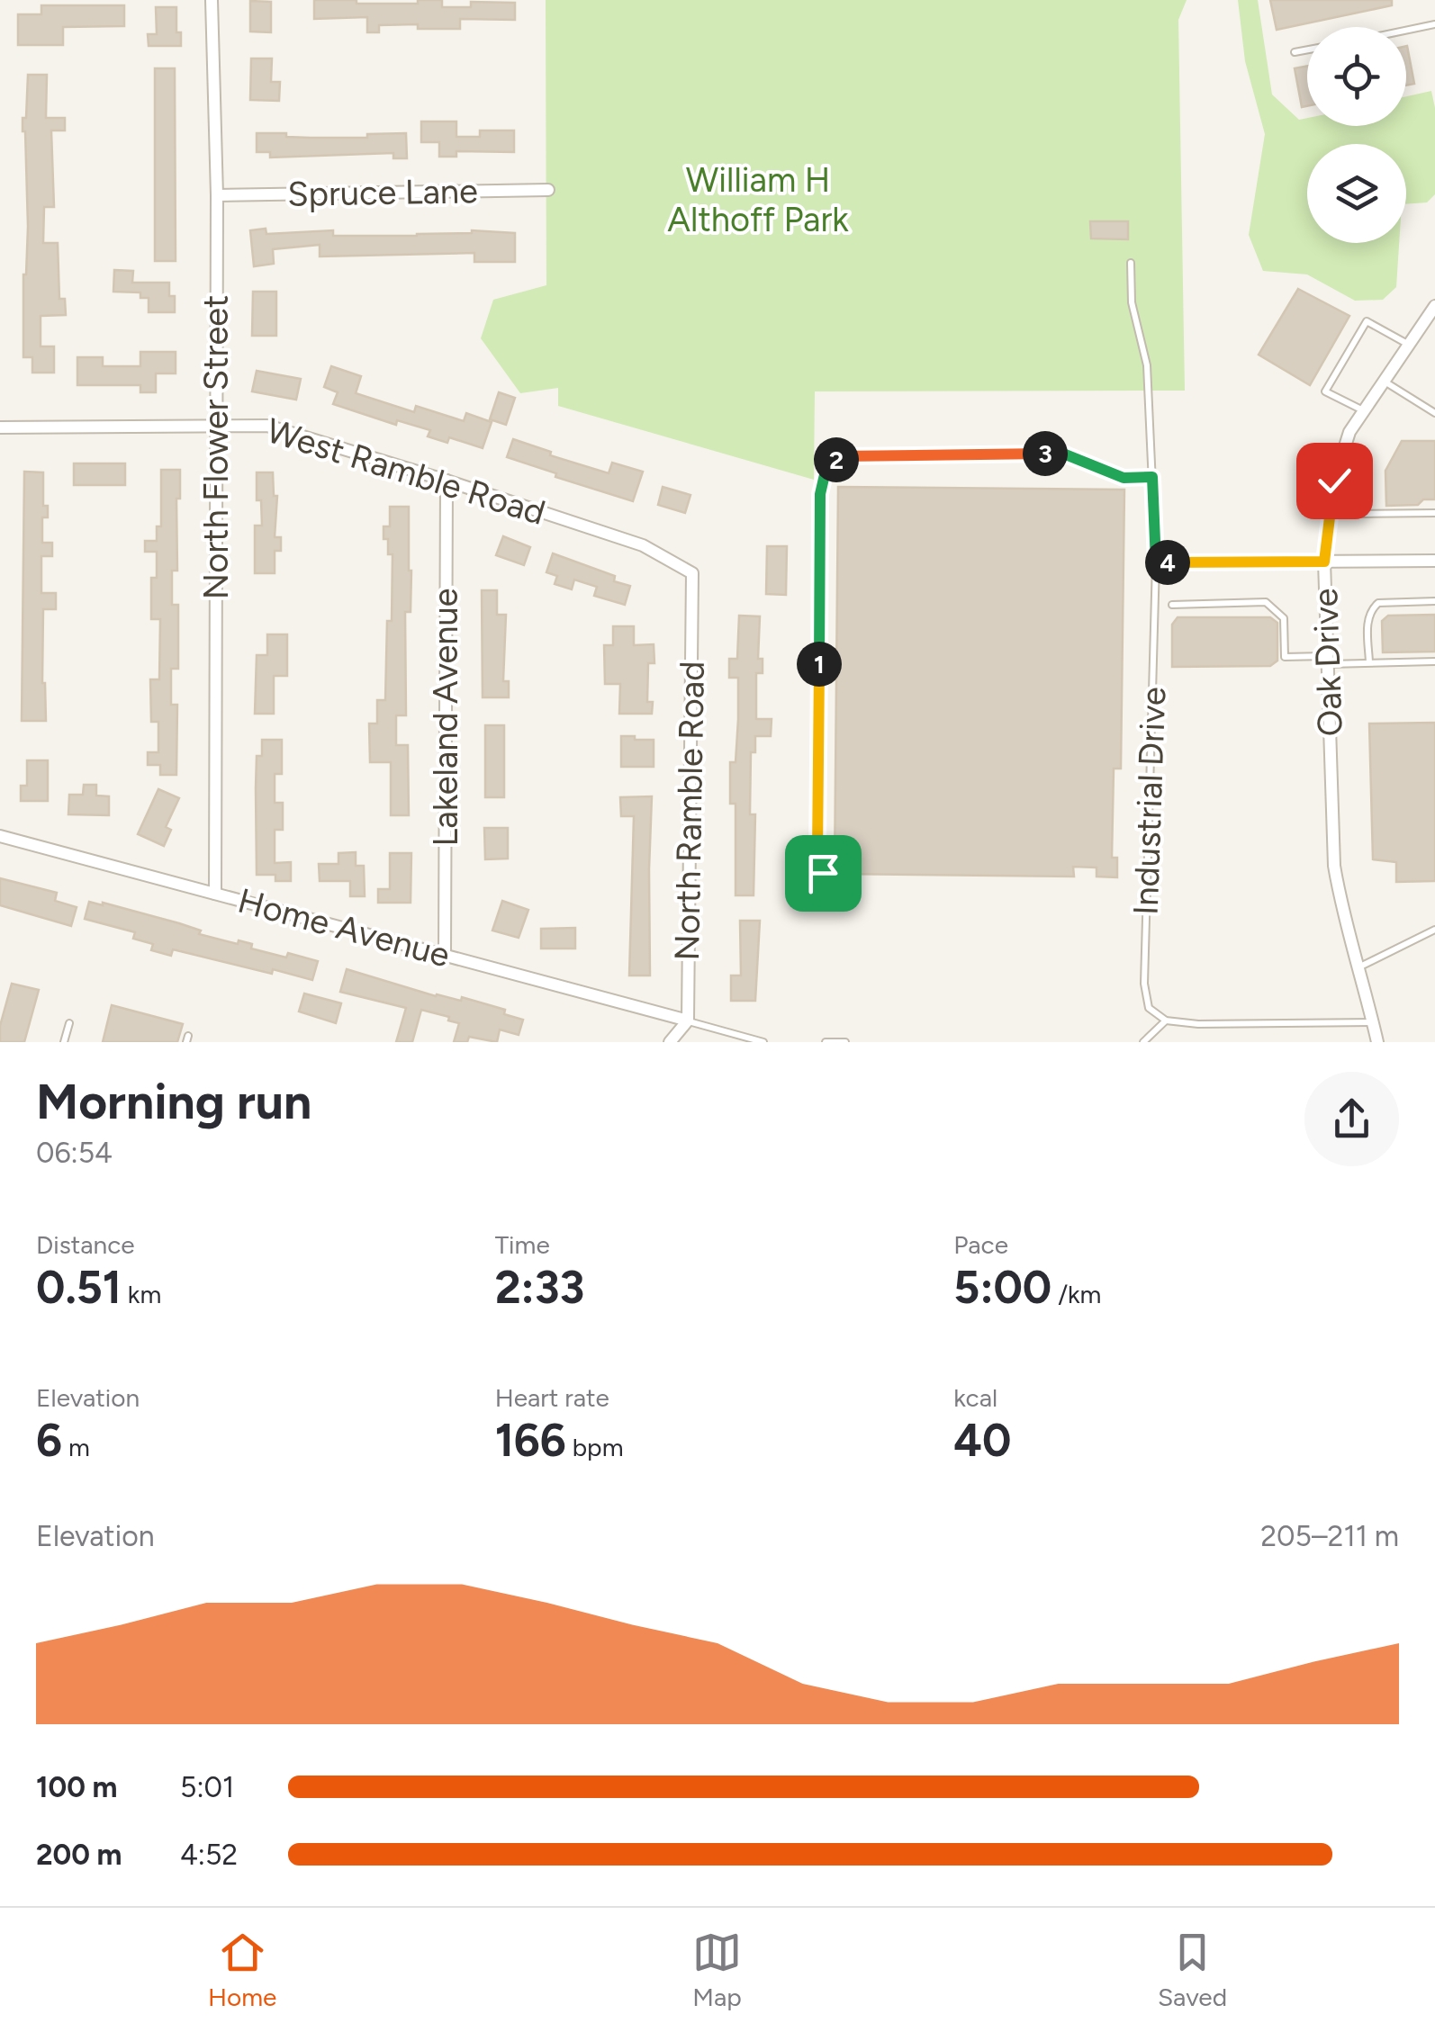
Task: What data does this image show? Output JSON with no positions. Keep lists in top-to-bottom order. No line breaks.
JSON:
{"streets":{"street":["Spruce Lane","North Flower Street","West Ramble Road","Oak Drive","Lakeland Avenue","North Ramble Road","Home Avenue"],"lane":["Industrial Drive"]},"crossings":[["Spruce Lane","North Flower Street"],["North Flower Street","West Ramble Road"],["North Flower Street","Home Avenue"],["West Ramble Road","Lakeland Avenue"],["West Ramble Road","North Ramble Road"],["Lakeland Avenue","Home Avenue"],["North Ramble Road","Home Avenue"]],"parks":["William H Althoff Park"],"page":{"pins":["3","2","4","1"],"heading":["Morning run","06:54"],"stats":[["Distance","0.51 km"],["Time","2:33"],["Pace","5:00 /km"],["Elevation","6 m"],["Heart rate","166 bpm"],["kcal","40"]],"chart":["Elevation","205–211 m"],"list":[{"name":"100 m","note":"5:01"},{"name":"200 m","note":"4:52"}],"tabs":["Home","Map","Saved"]}}
